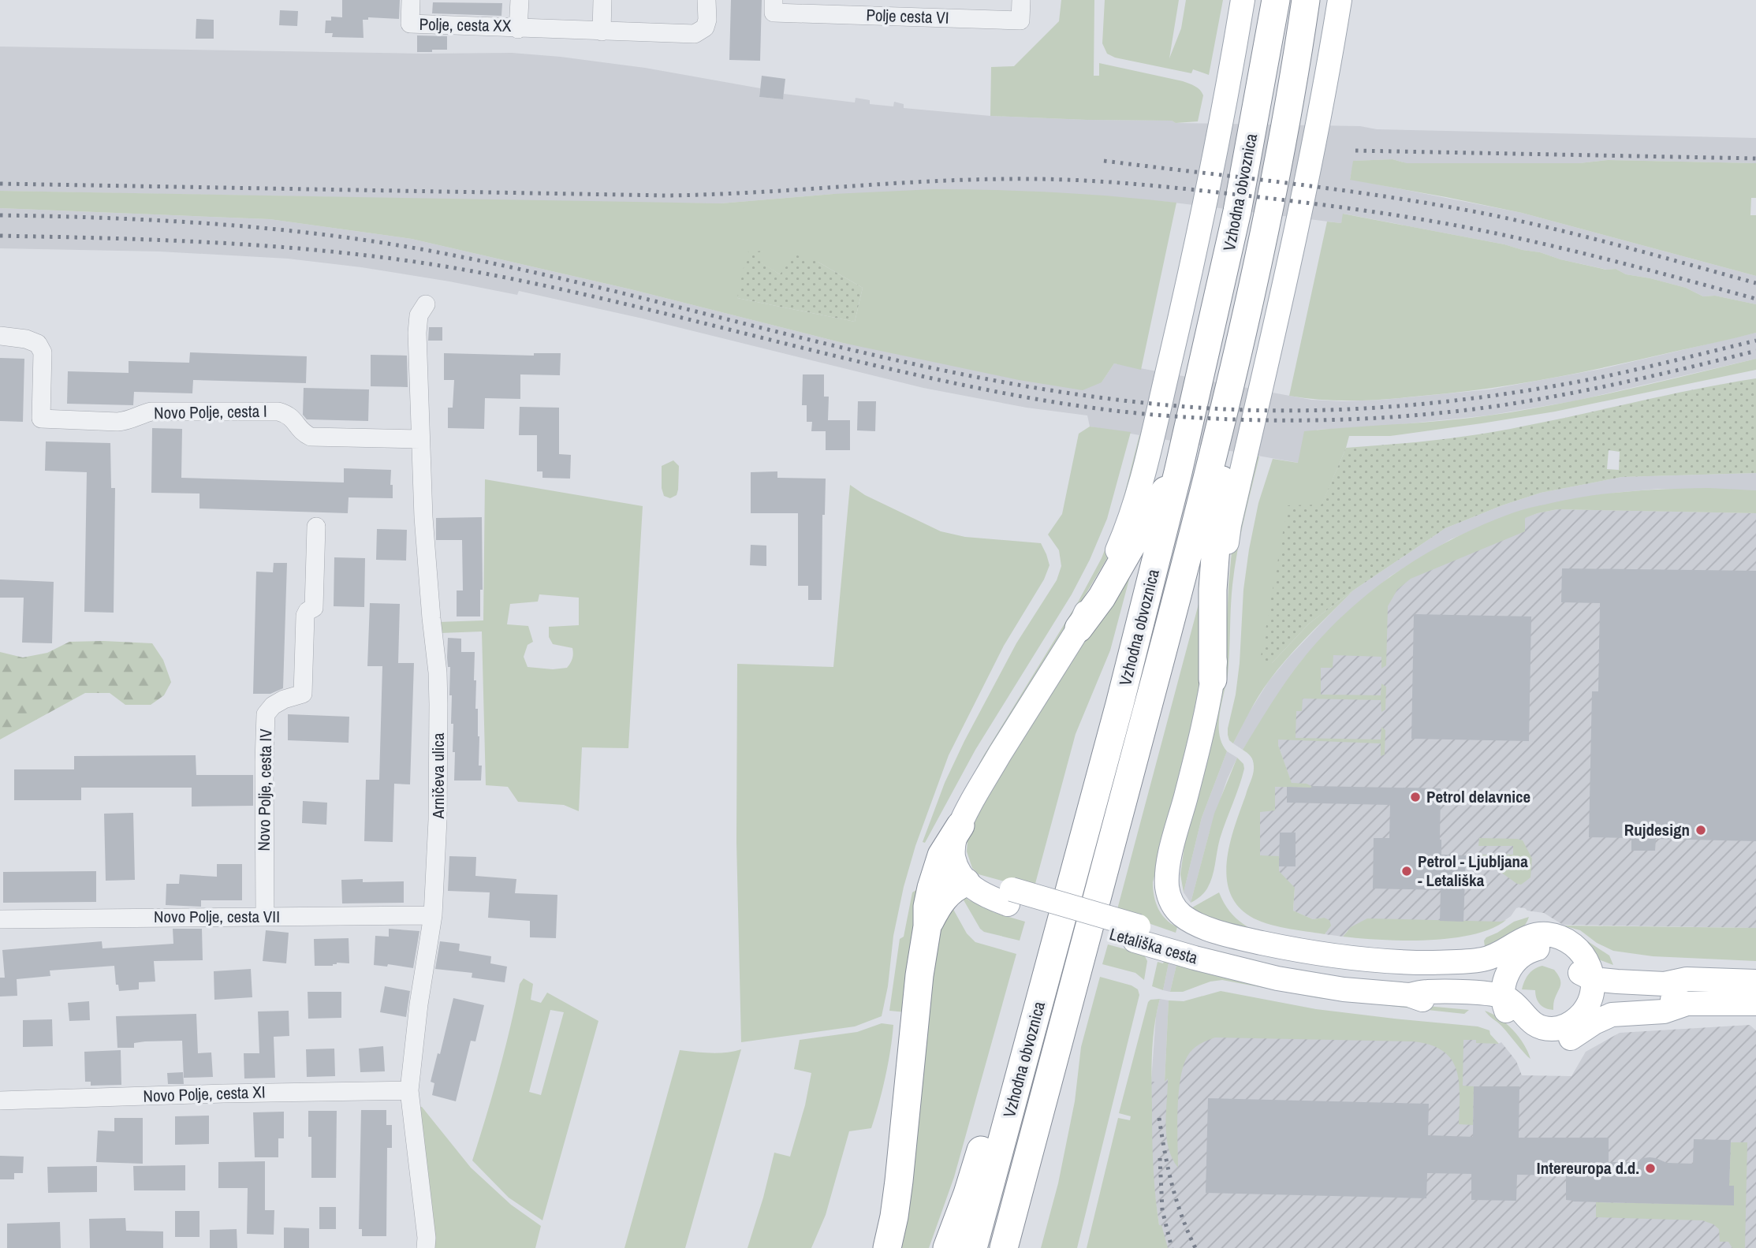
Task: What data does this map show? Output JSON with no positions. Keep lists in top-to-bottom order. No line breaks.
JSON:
{"streets":{"highway":["Vzhodna obvoznica"],"main road":["Letališka cesta"],"street":["Polje cesta VI","Polje, cesta XX","Novo Polje, cesta I","Arničeva ulica","Novo Polje, cesta IV","Novo Polje, cesta VII","Novo Polje, cesta XI"]},"crossings":[["Novo Polje, cesta I","Arničeva ulica"],["Arničeva ulica","Novo Polje, cesta VII"],["Arničeva ulica","Novo Polje, cesta XI"],["Novo Polje, cesta IV","Novo Polje, cesta VII"]],"places":["Petrol delavnice","Rujdesign","Petrol - Ljubljana - Letališka","Intereuropa d.d."]}
